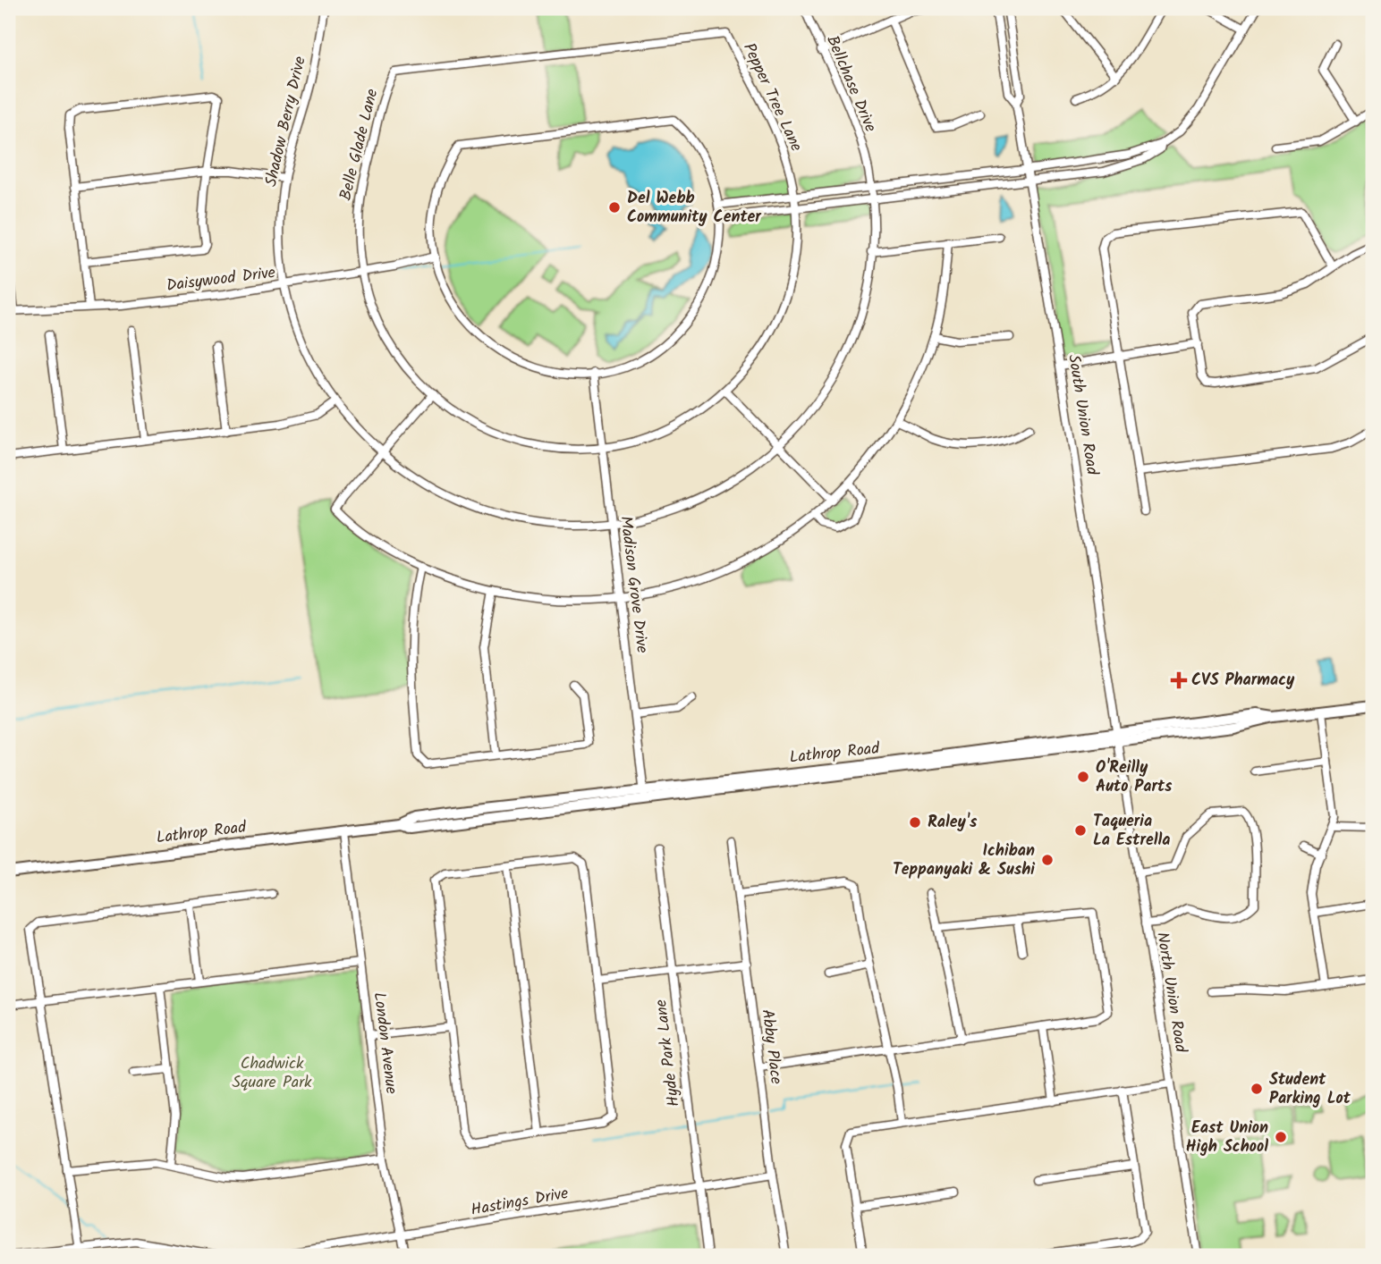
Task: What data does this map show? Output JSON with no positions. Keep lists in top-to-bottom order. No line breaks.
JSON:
{"streets":{"main road":["Lathrop Road"],"street":["Bellchase Drive","Pepper Tree Lane","Shadow Berry Drive","Belle Glade Lane","Daisywood Drive","South Union Road","Madison Grove Drive","North Union Road","London Avenue","Abby Place","Hyde Park Lane","Hastings Drive"]},"crossings":[["Bellchase Drive","Shadow Berry Drive"],["Bellchase Drive","Madison Grove Drive"],["Pepper Tree Lane","Belle Glade Lane"],["Pepper Tree Lane","Madison Grove Drive"],["Shadow Berry Drive","Daisywood Drive"],["Shadow Berry Drive","Madison Grove Drive"],["Belle Glade Lane","Daisywood Drive"],["Belle Glade Lane","Madison Grove Drive"],["South Union Road","Lathrop Road"],["South Union Road","North Union Road"],["Madison Grove Drive","Lathrop Road"],["Lathrop Road","North Union Road"],["Lathrop Road","London Avenue"],["London Avenue","Hastings Drive"],["Abby Place","Hastings Drive"],["Hyde Park Lane","Hastings Drive"]],"parks":["Chadwick Square Park"],"places":{"other":["Del Webb Community Center","O'Reilly Auto Parts","Raley's","Taqueria La Estrella","Ichiban Teppanyaki & Sushi","Student Parking Lot","East Union High School"],"health":["CVS Pharmacy"]}}
